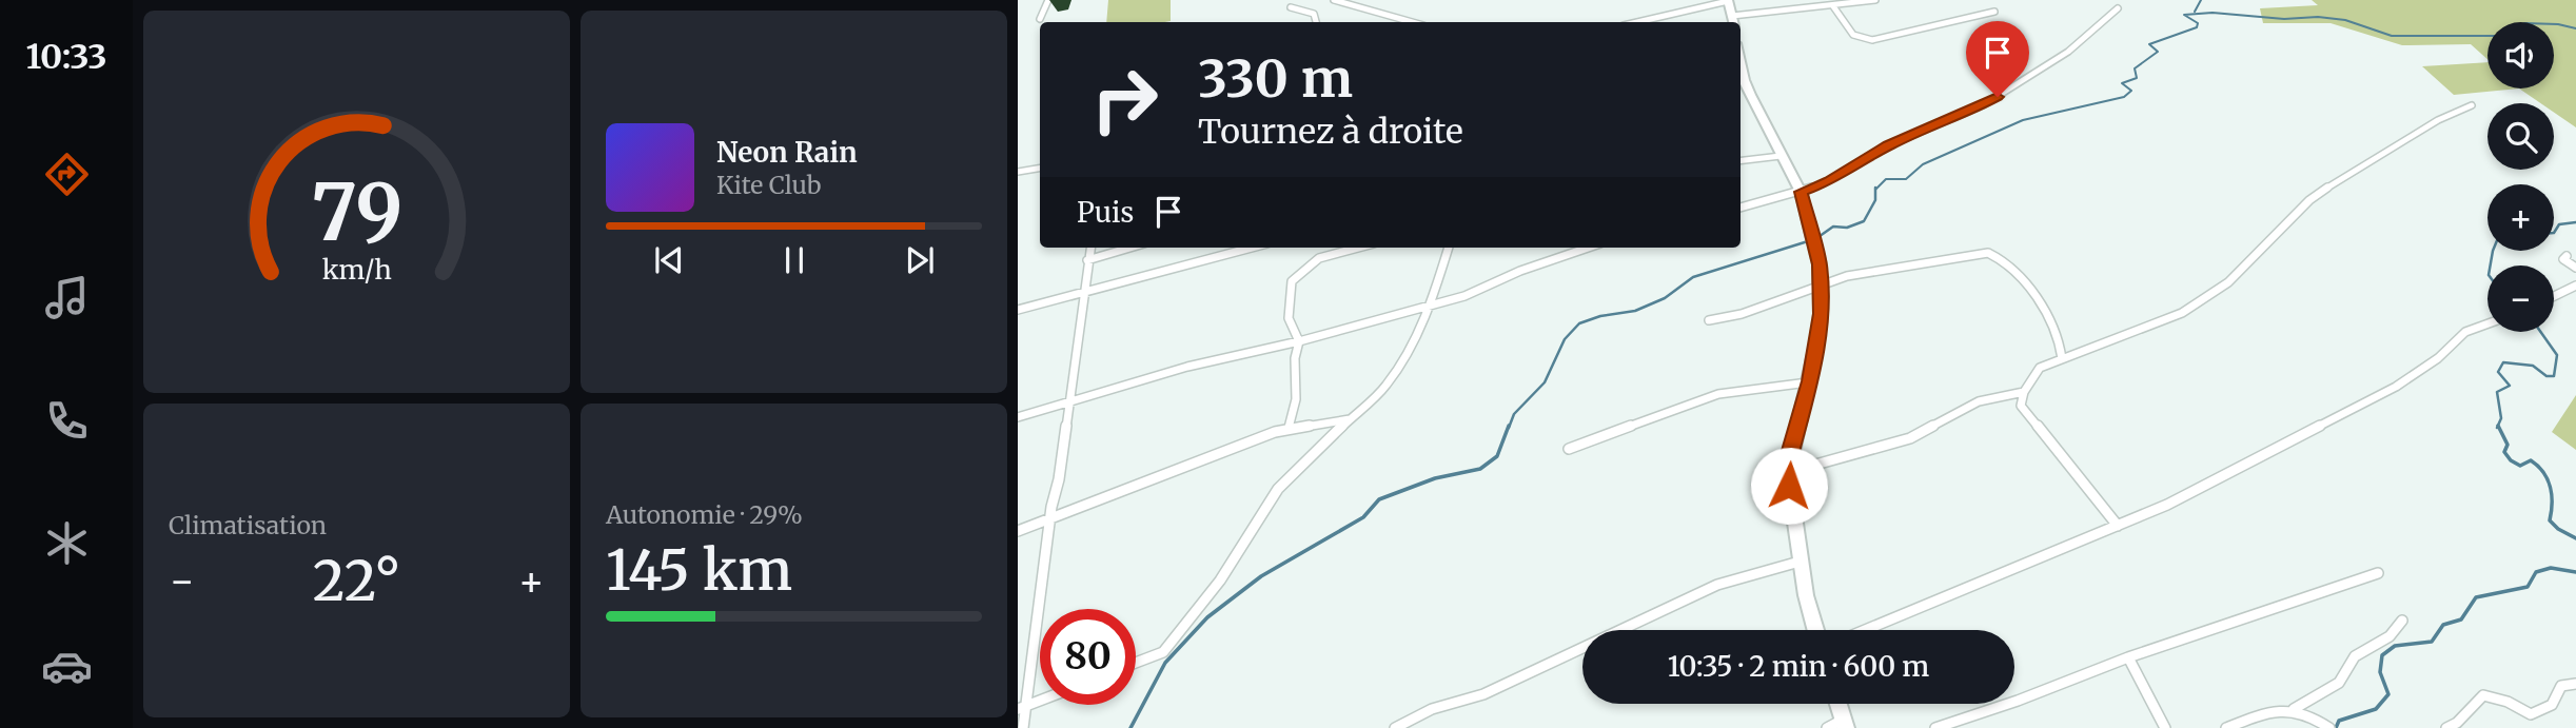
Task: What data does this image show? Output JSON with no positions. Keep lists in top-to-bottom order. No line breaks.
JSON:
{"page":{"tabs":"10:33","map_buttons":["+","−"],"turn":["330 m","Tournez à droite"],"song":["Neon Rain","Kite Club"],"then":"Puis","tile":["Climatisation",["Autonomie · 29%","145 km"]],"heat":["−","22°","+"],"limit":"80","trip":"10:35 · 2 min · 600 m","gauge":["79","km/h"]}}
